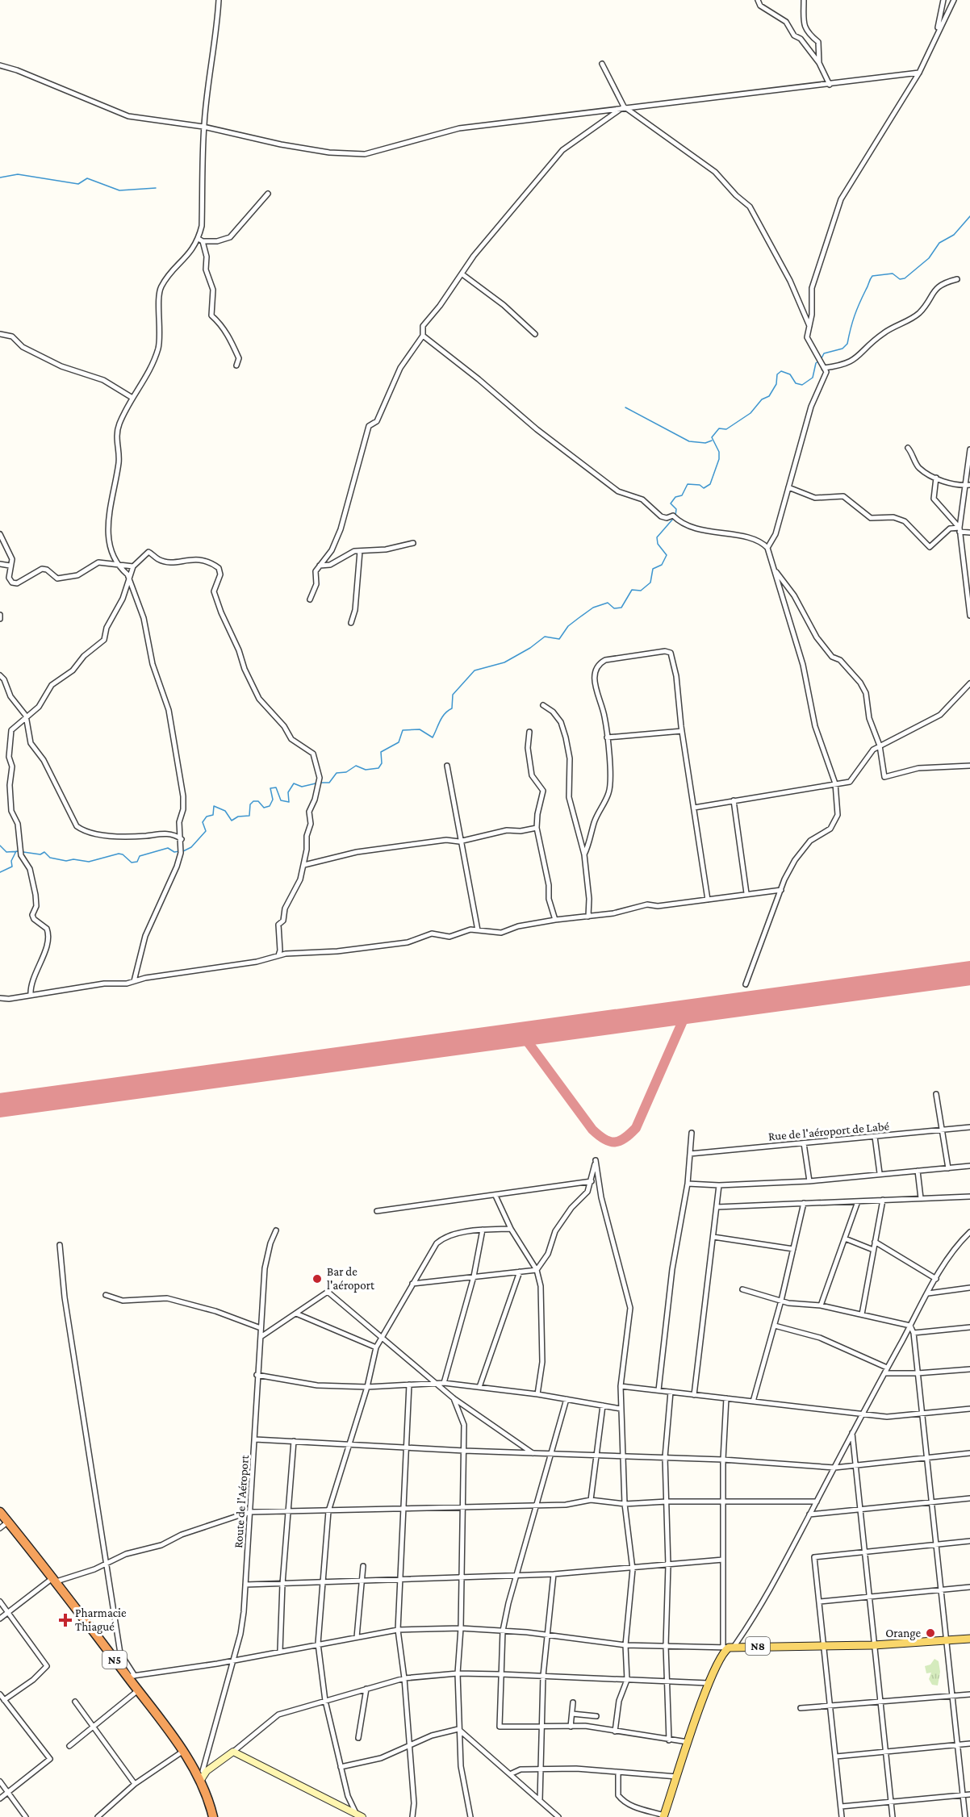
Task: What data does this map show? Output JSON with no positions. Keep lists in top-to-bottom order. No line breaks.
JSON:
{"streets":{"highway":["N5"],"main road":["N8"],"street":["Rue de l'aéroport de Labé","Route de l'Aéroport"]},"crossings":[["Route de l'Aéroport","N5"]],"places":{"other":["Bar de l'aéroport","Orange"],"health":["Pharmacie Thiagué"]}}
